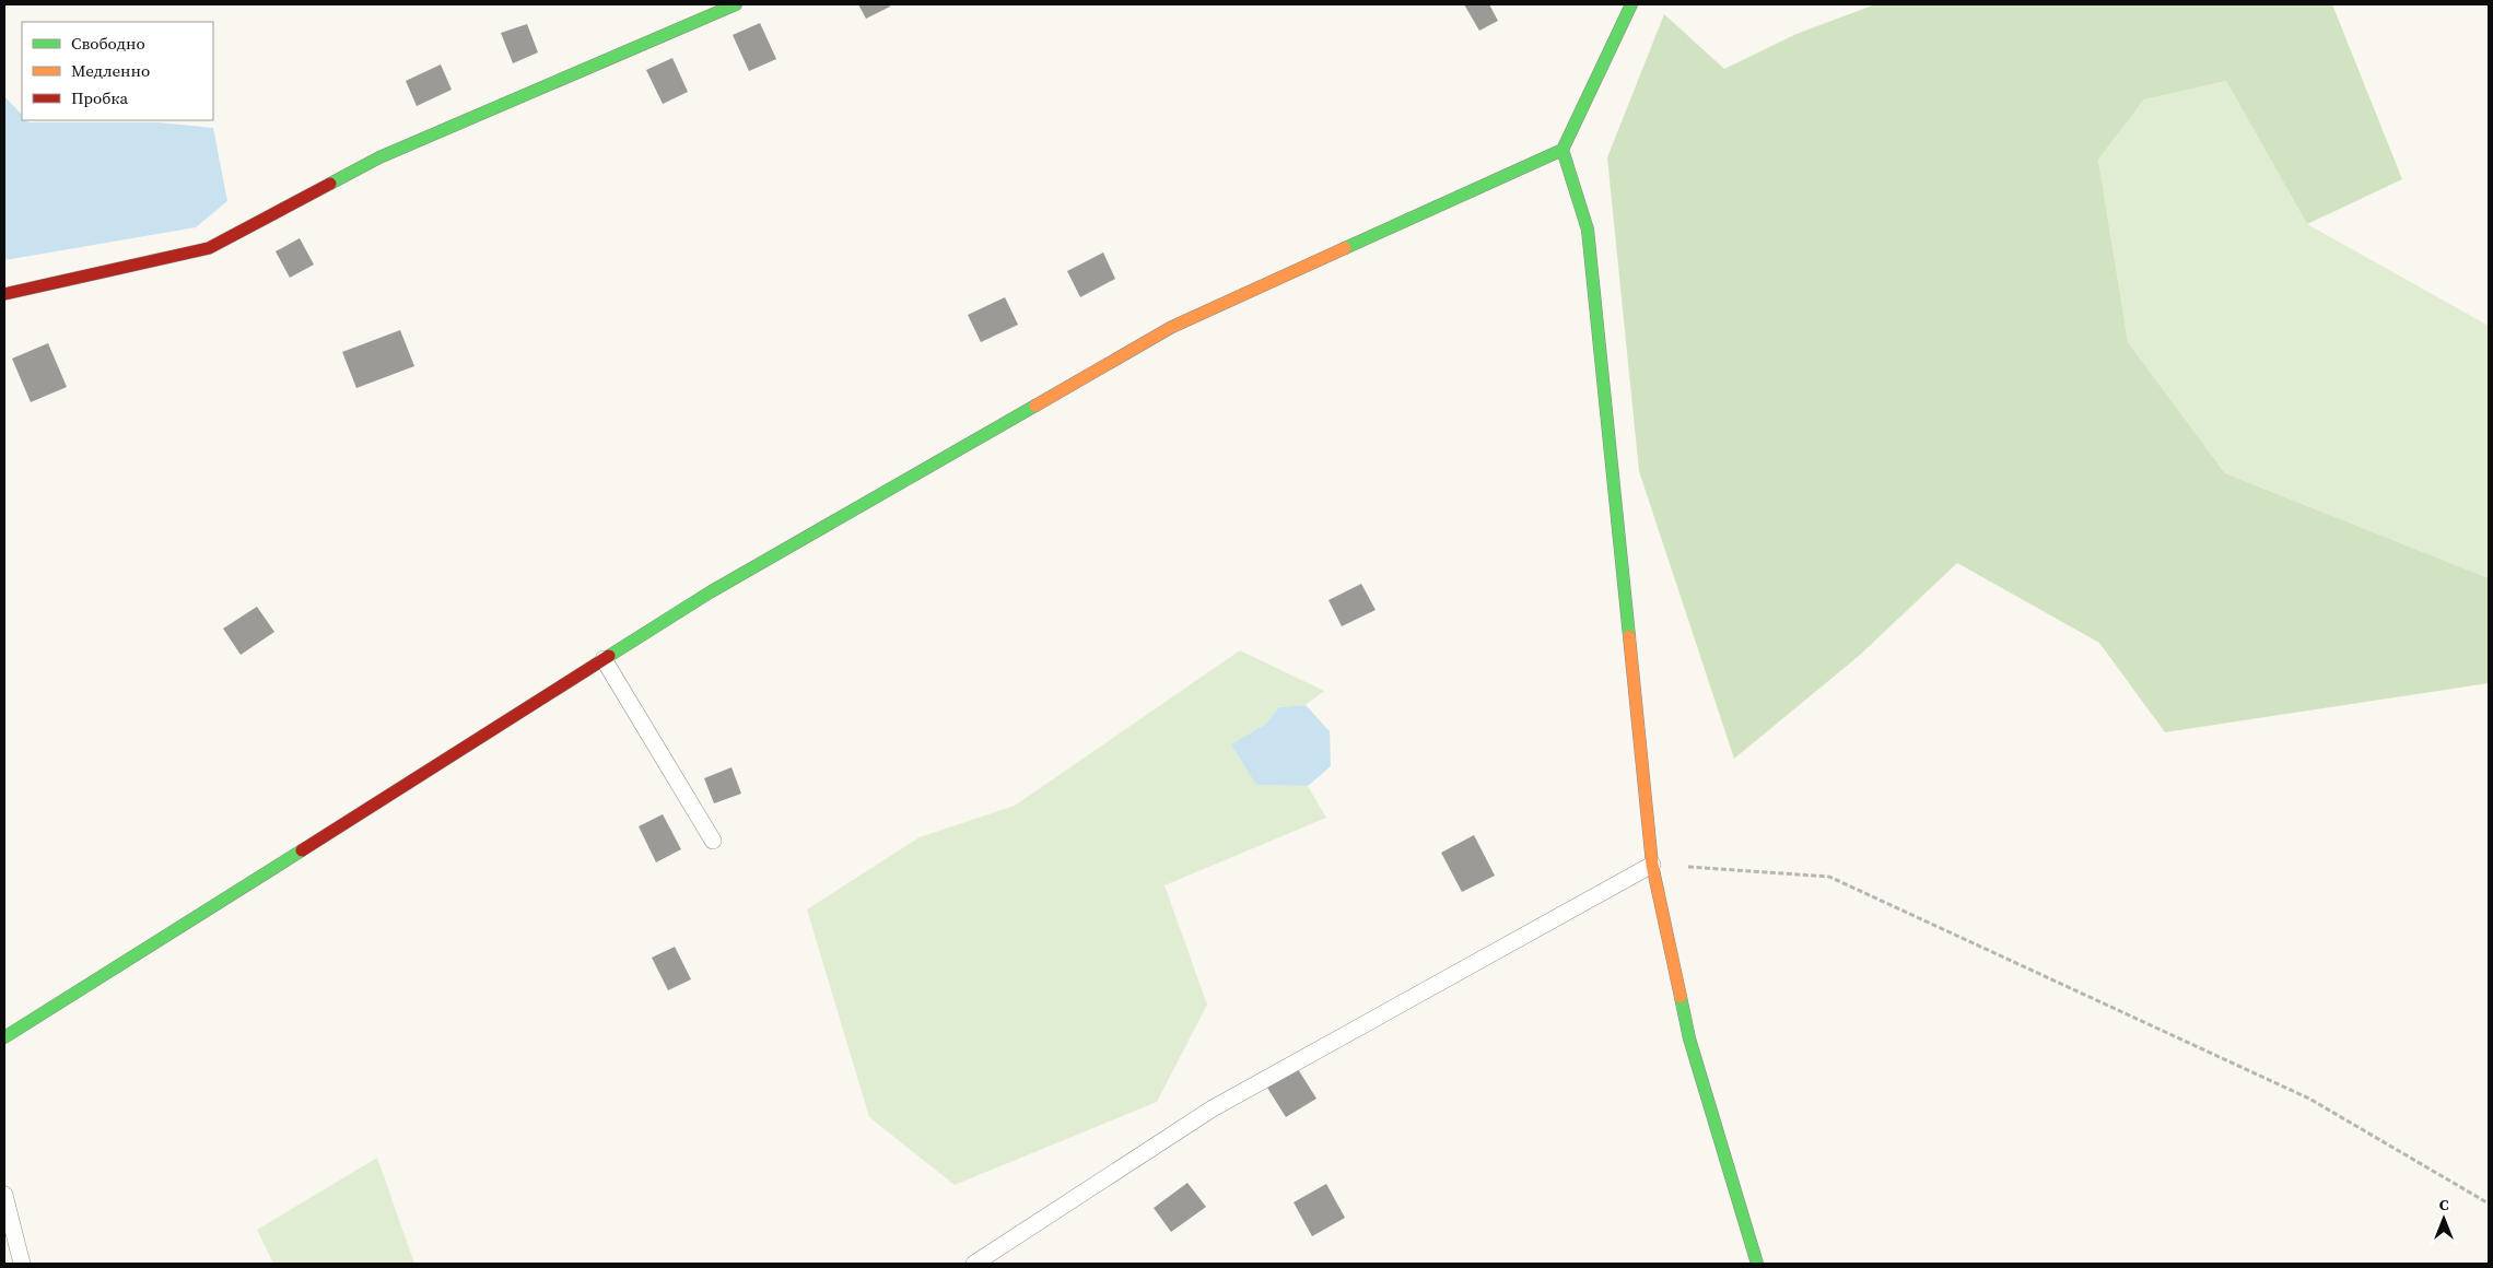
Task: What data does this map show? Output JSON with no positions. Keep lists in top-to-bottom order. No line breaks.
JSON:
{"legend":["Свободно","Медленно","Пробка"],"north":"top"}
